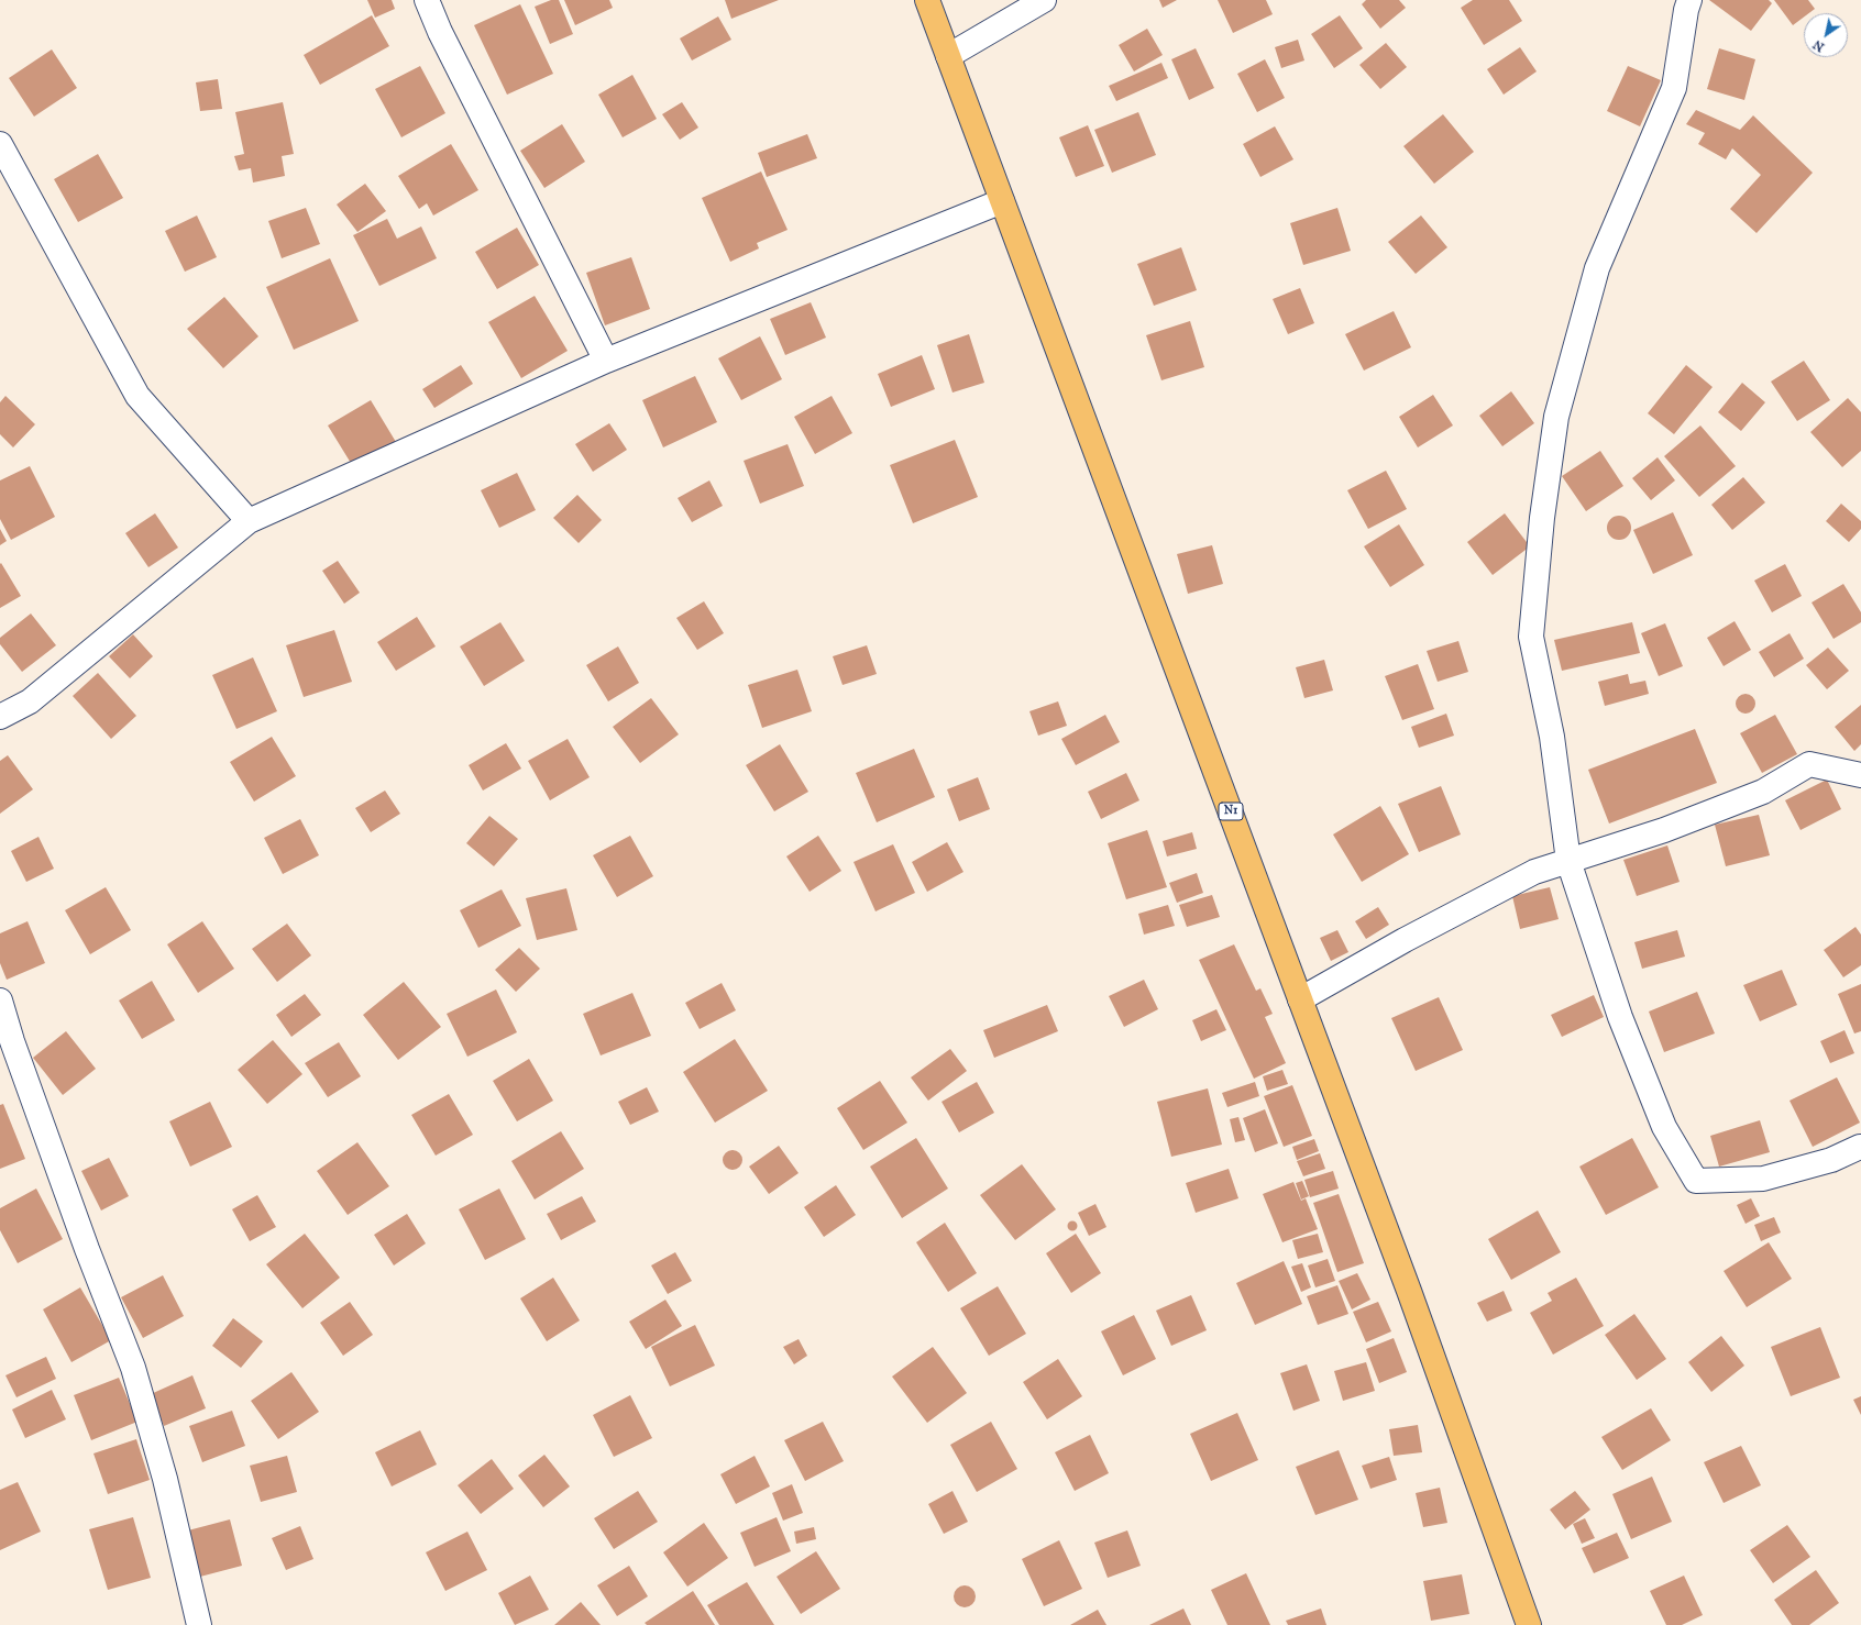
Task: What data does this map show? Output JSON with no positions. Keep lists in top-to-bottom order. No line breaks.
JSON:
{"streets":{"highway":["N1"]},"north":"bottom left"}
